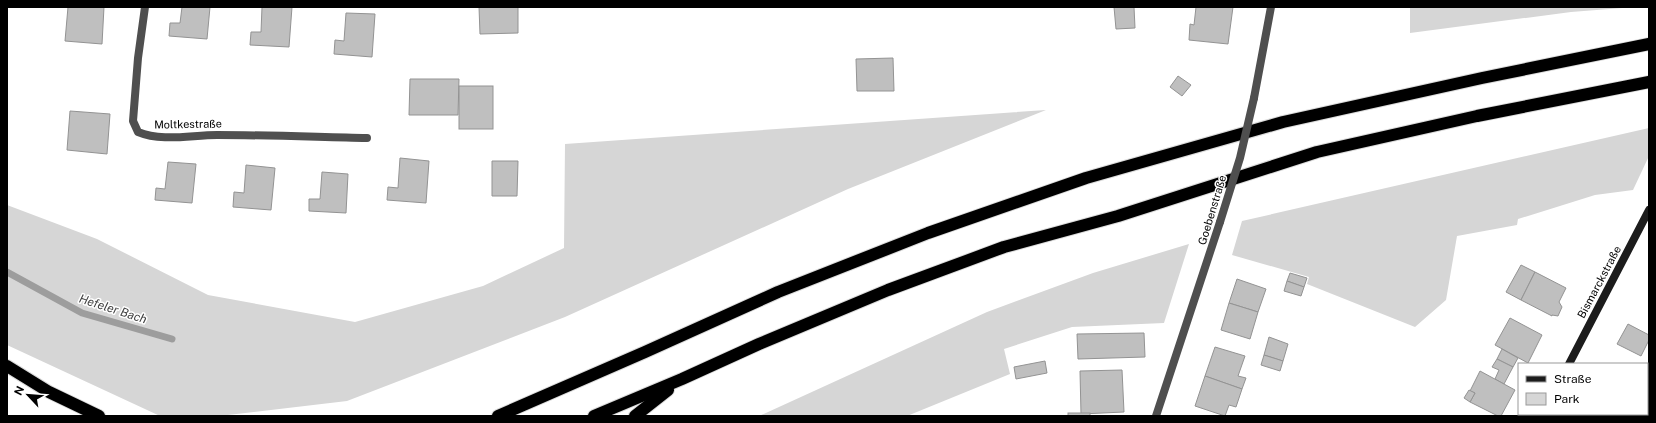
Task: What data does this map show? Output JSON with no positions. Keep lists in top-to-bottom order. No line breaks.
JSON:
{"streets":{"street":["Moltkestraße","Goebenstraße","Bismarckstraße"]},"water":["Hefeler Bach"],"legend":["Straße","Park"],"north":"top left"}
